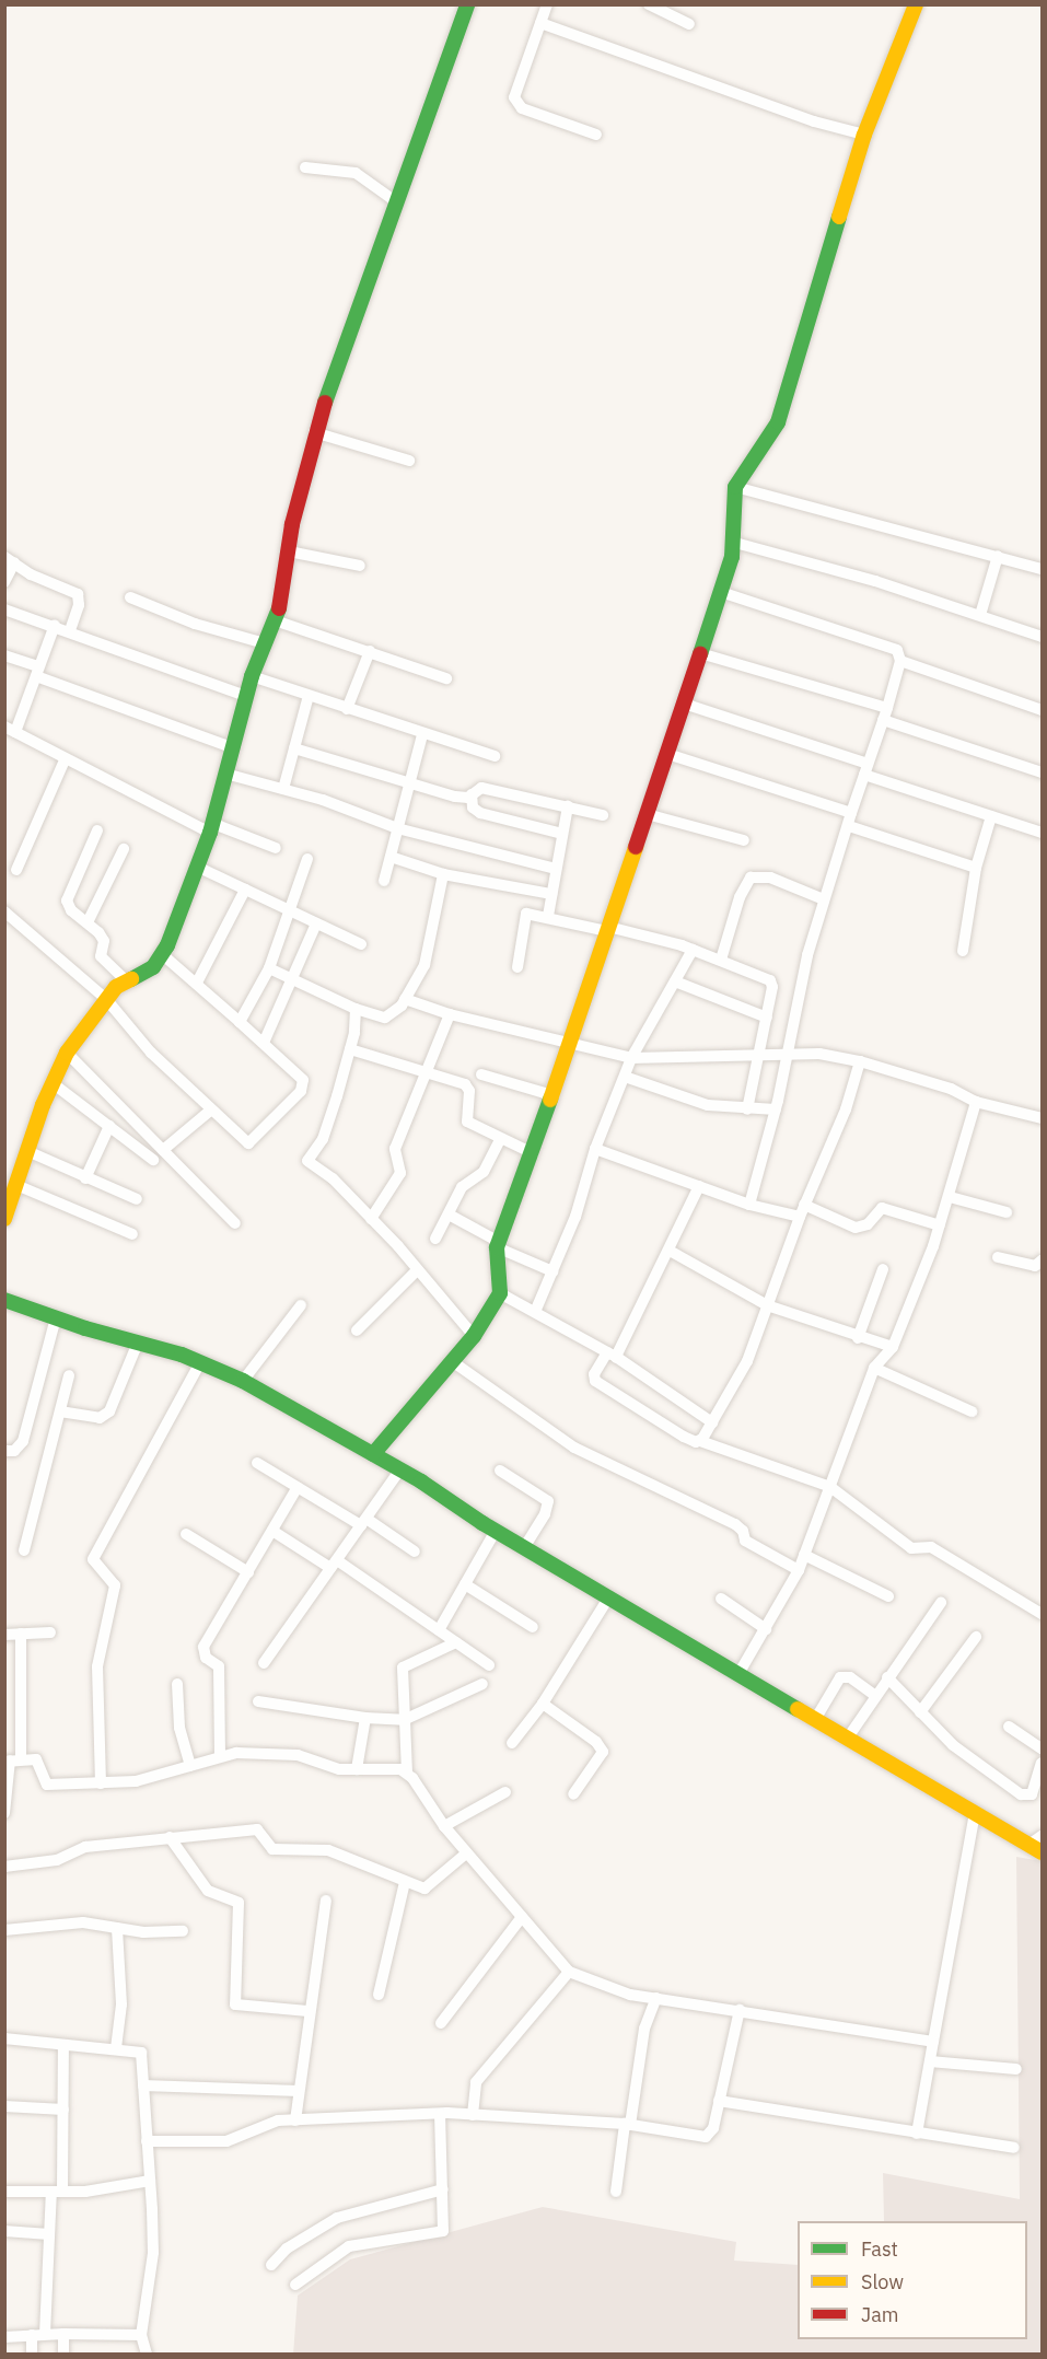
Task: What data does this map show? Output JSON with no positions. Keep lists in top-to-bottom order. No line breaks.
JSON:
{"legend":["Fast","Slow","Jam"]}
